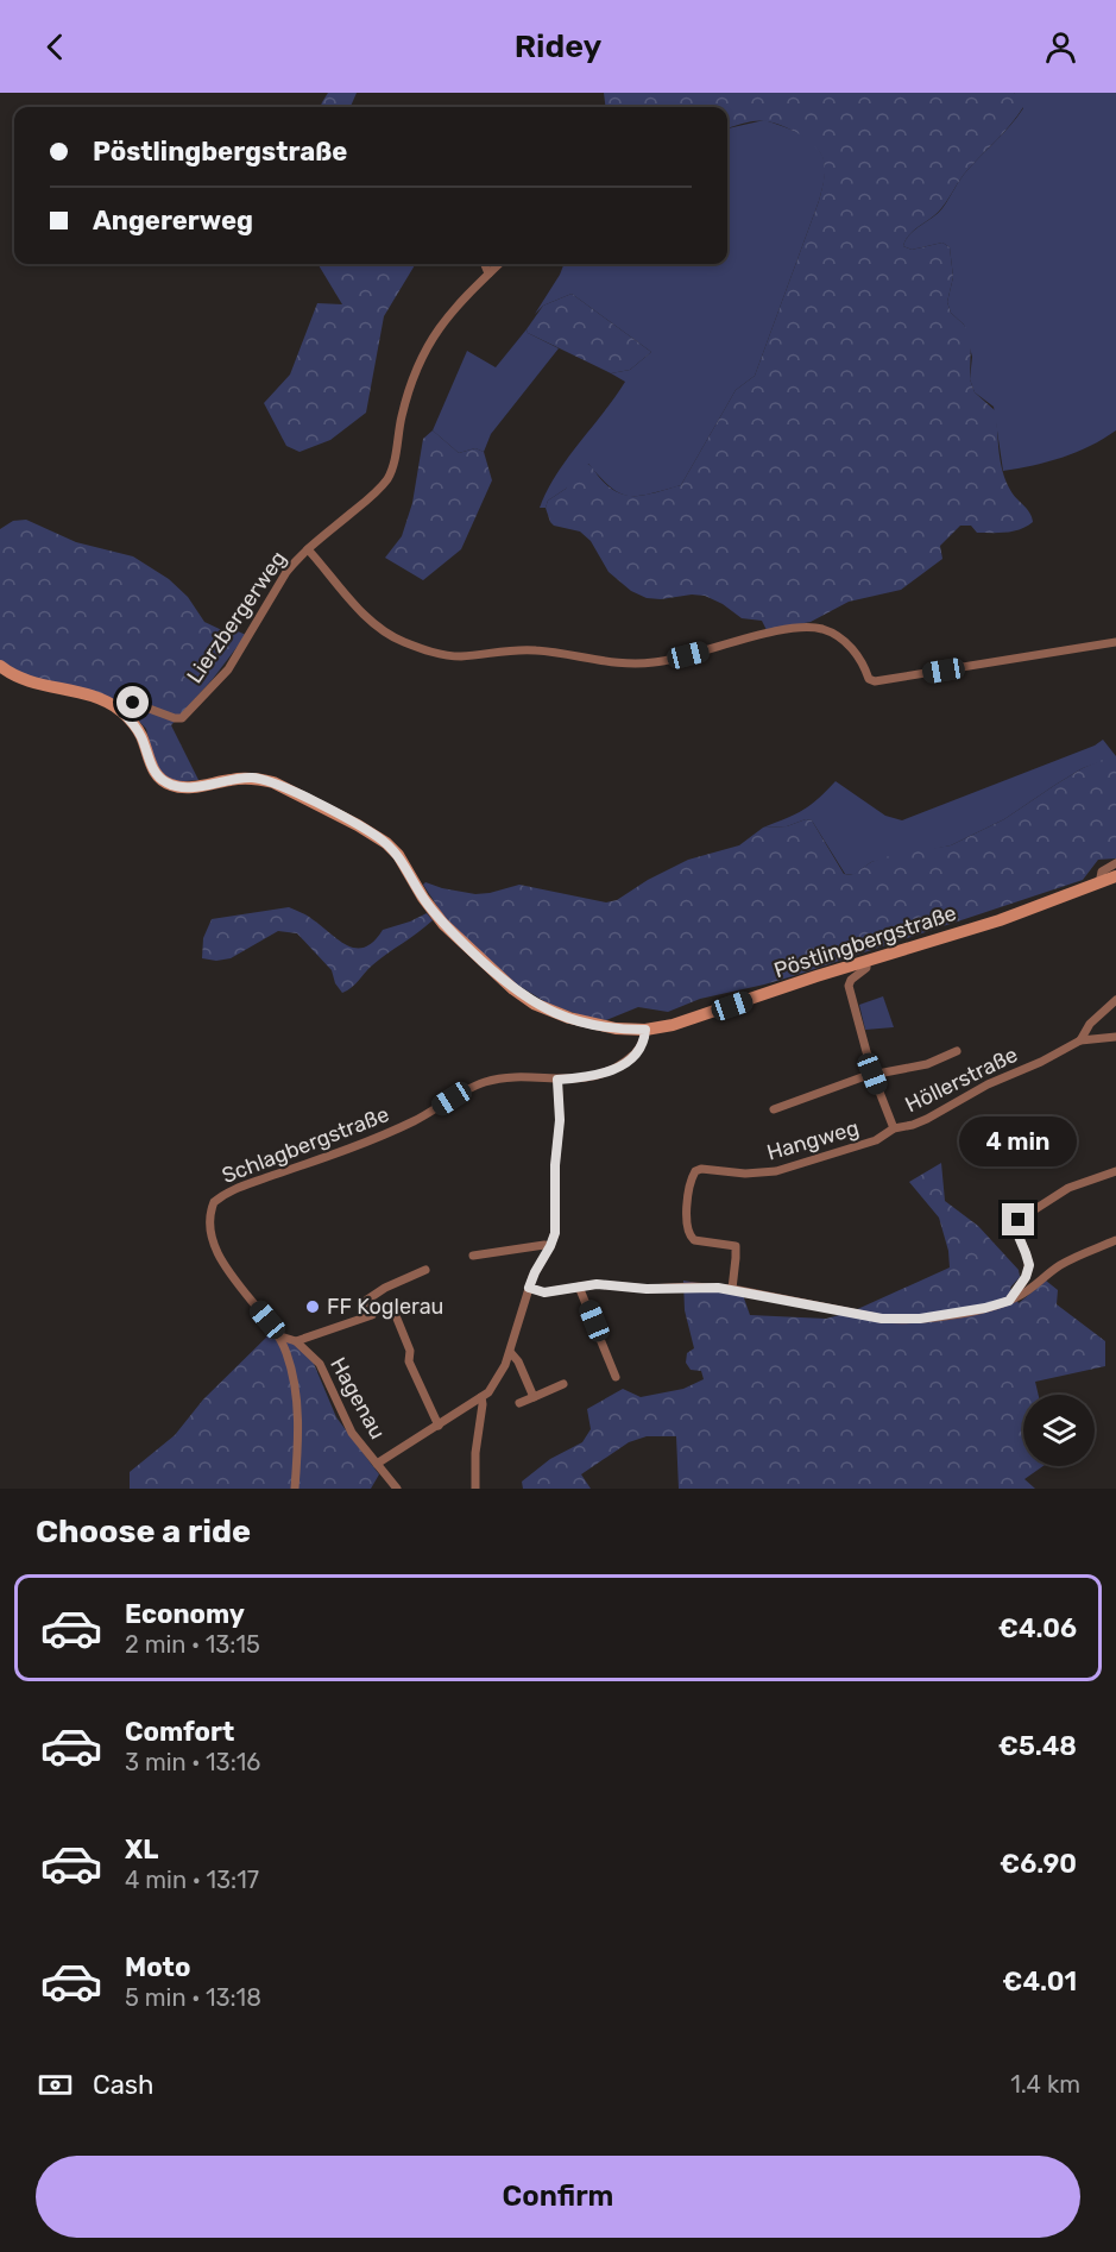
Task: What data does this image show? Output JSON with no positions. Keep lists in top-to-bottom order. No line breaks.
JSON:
{"streets":{"main road":["Pöstlingbergstraße"],"street":["Lierzbergerweg","Höllerstraße","Hangweg","Schlagbergstraße","Hagenau"]},"crossings":[["Lierzbergerweg","Pöstlingbergstraße"],["Pöstlingbergstraße","Höllerstraße"],["Pöstlingbergstraße","Schlagbergstraße"],["Höllerstraße","Hangweg"],["Schlagbergstraße","Hagenau"]],"places":["FF Koglerau"],"page":{"header":"Ridey","banner":["Pöstlingbergstraße","Angererweg"],"bubble":"4 min","heading":"Choose a ride","list":[{"name":"Economy","note":"2 min · 13:15","value":"€4.06"},{"name":"Comfort","note":"3 min · 13:16","value":"€5.48"},{"name":"XL","note":"4 min · 13:17","value":"€6.90"},{"name":"Moto","note":"5 min · 13:18","value":"€4.01"}],"pay":["Cash","1.4 km"],"buttons":"Confirm"}}
